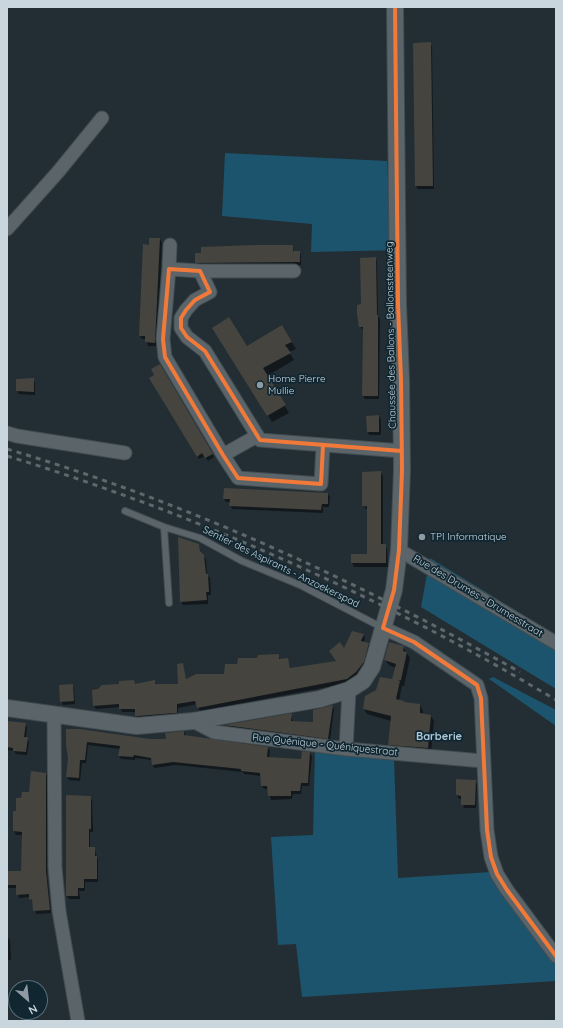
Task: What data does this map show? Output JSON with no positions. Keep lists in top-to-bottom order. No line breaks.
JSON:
{"streets":{"street":["Chaussée des Ballons - Ballonssteenweg","Rue des Drumes - Drumesstraat","Rue Quénique - Quéniquestraat"],"lane":["Sentier des Aspirants - Anzoekerspad"]},"crossings":[["Chaussée des Ballons - Ballonssteenweg","Sentier des Aspirants - Anzoekerspad"],["Chaussée des Ballons - Ballonssteenweg","Rue des Drumes - Drumesstraat"],["Chaussée des Ballons - Ballonssteenweg","Rue Quénique - Quéniquestraat"]],"districts":["Barberie"],"places":["Home Pierre Mullie","TPI Informatique"],"north":"bottom right"}
